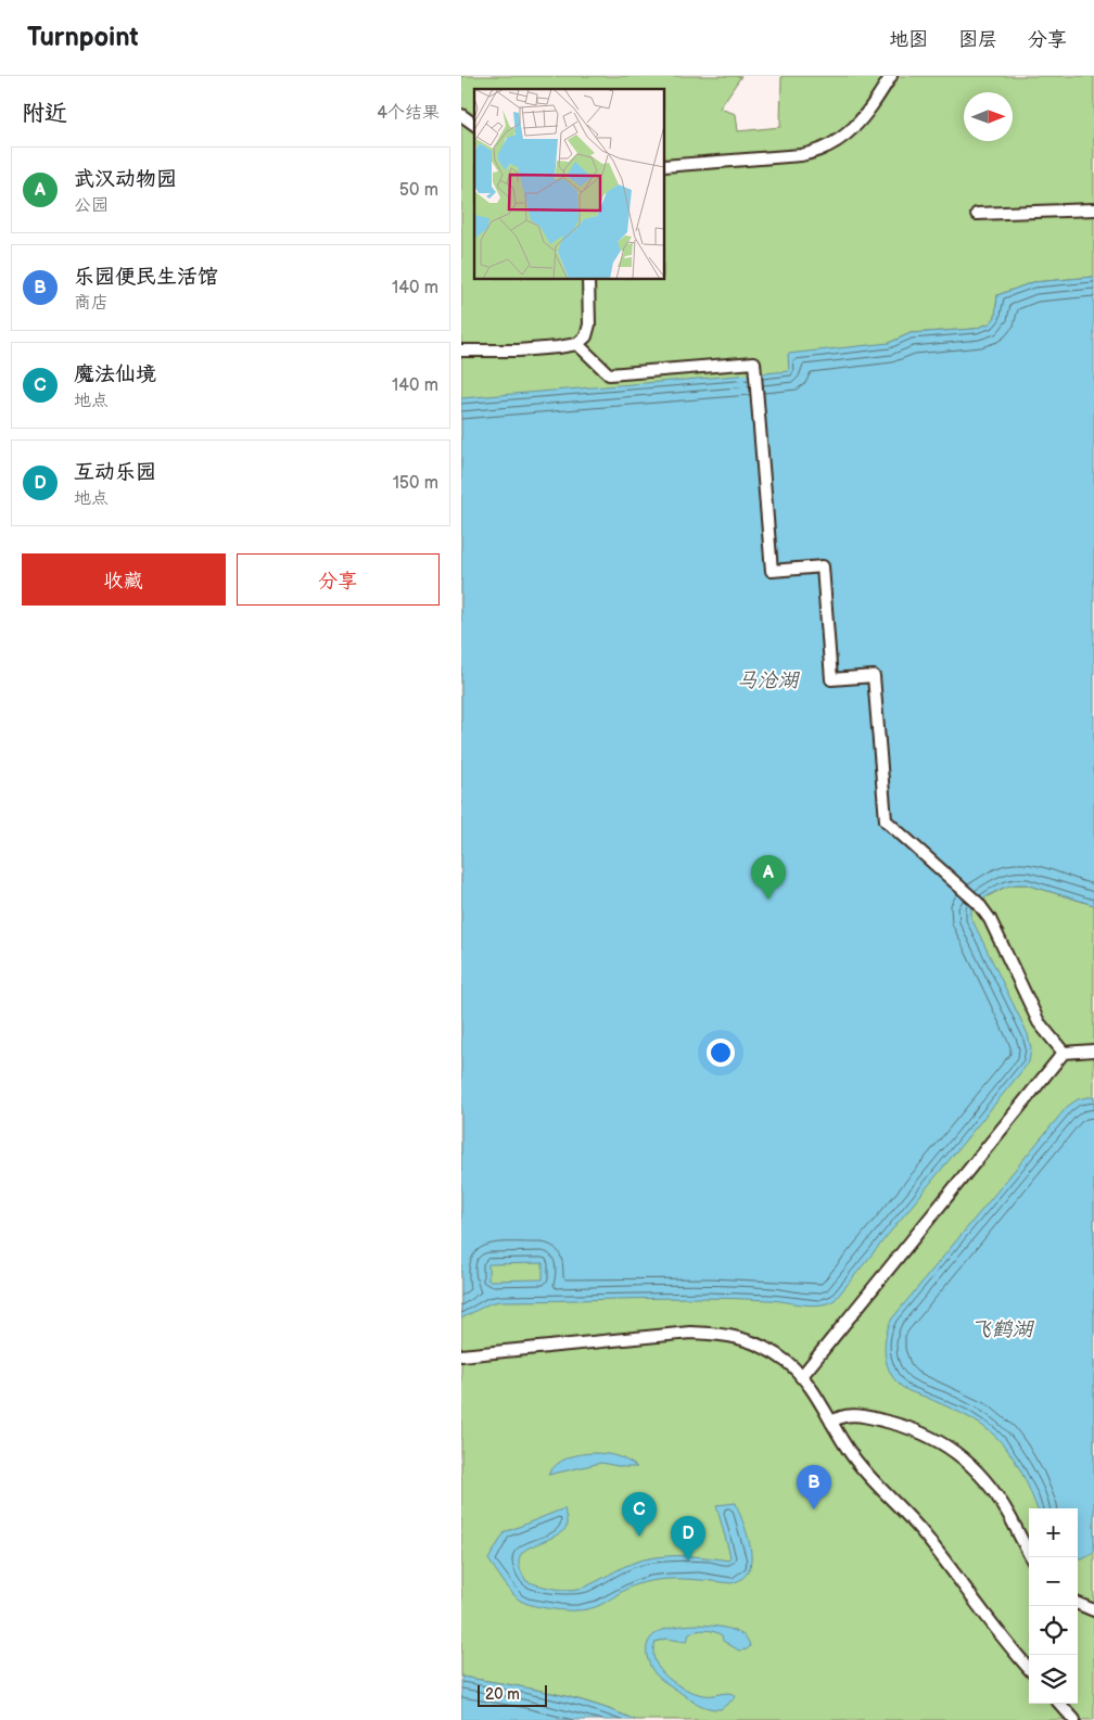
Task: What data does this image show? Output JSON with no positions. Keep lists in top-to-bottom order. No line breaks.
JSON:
{"water":["马沧湖","飞鹤湖"],"scale_bar":"20 m","north":"right","page":{"header":"Turnpoint","nav":["地图","图层","分享"],"heading":["附近","4个结果"],"list":[{"mark":"A","name":"武汉动物园","note":"公园","value":"50 m"},{"mark":"B","name":"乐园便民生活馆","note":"商店","value":"140 m"},{"mark":"C","name":"魔法仙境","note":"地点","value":"140 m"},{"mark":"D","name":"互动乐园","note":"地点","value":"150 m"}],"buttons":["收藏","分享"],"pins":["A","B","C","D"],"map_buttons":["+","−"],"scale":"20 m"}}
